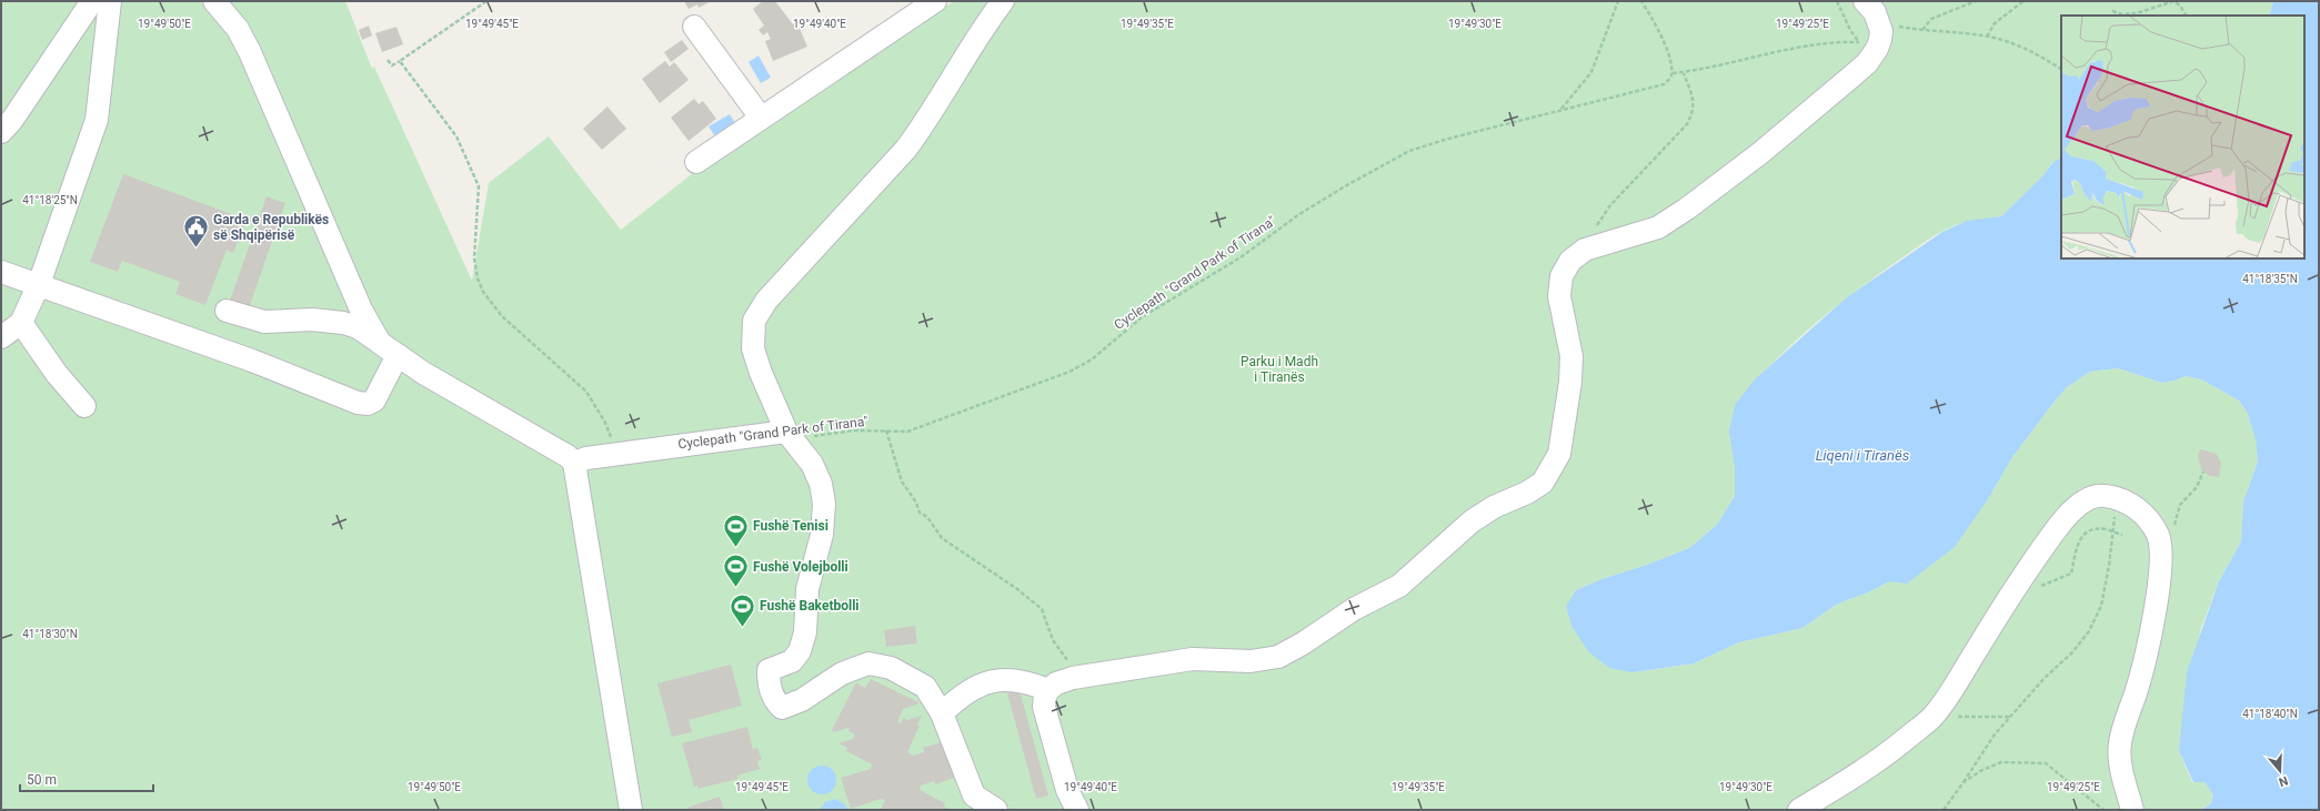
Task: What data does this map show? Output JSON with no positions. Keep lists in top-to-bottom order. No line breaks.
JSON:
{"streets":{"path":["Cyclepath \"Grand Park of Tirana\""]},"water":["Liqeni i Tiranës"],"parks":["Parku i Madh i Tiranës"],"places":{"public building":["Garda e Republikës së Shqipërisë"],"sports":["Fushë Tenisi","Fushë Volejbolli","Fushë Baketbolli"]},"scale_bar":"50 m","north":"bottom","coordinates":["19°49'30\"E","19°49'50\"E","19°49'45\"E","19°49'40\"E","19°49'35\"E","19°49'25\"E","41°18'25\"N","41°18'35\"N","41°18'30\"N","41°18'40\"N"]}
